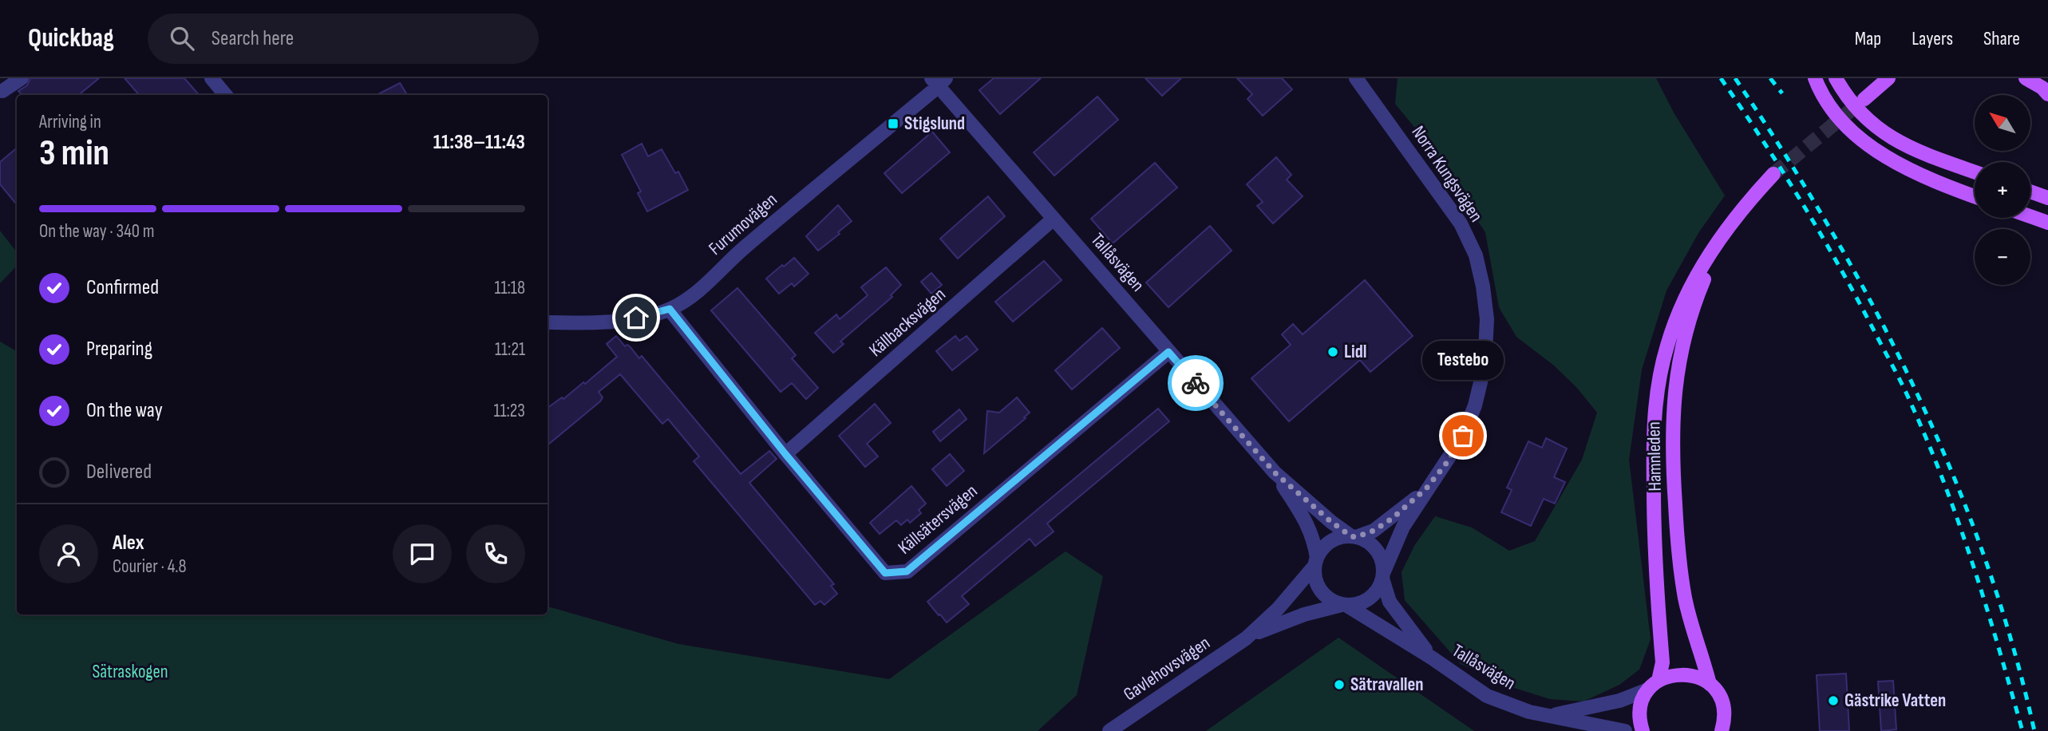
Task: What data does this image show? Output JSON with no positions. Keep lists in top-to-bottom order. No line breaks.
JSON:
{"streets":{"main road":["Hamnleden"],"street":["Norra Kungsvägen","Furumovägen","Tallåsvägen","Källbacksvägen","Källsätersvägen","Gavlehovsvägen"]},"crossings":[["Norra Kungsvägen","Tallåsvägen"],["Norra Kungsvägen","Gavlehovsvägen"],["Furumovägen","Tallåsvägen"],["Furumovägen","Källsätersvägen"],["Tallåsvägen","Källbacksvägen"],["Tallåsvägen","Hamnleden"],["Tallåsvägen","Källsätersvägen"],["Tallåsvägen","Gavlehovsvägen"],["Källbacksvägen","Källsätersvägen"]],"parks":["Sätraskogen"],"places":{"transit":["Stigslund"],"other":["Lidl","Testebo","Sätravallen","Gästrike Vatten"]},"north":"top left","page":{"header":"Quickbag","search":"Search here","nav":["Map","Layers","Share"],"map_buttons":["+","−"],"heading":["3 min","Arriving in","11:38–11:43"],"panel":["Alex","Courier · 4.8"],"bar":"On the way · 340 m","list":[["Confirmed","11:18"],["Preparing","11:21"],["On the way","11:23"],"Delivered"],"bubble":"Testebo"}}
